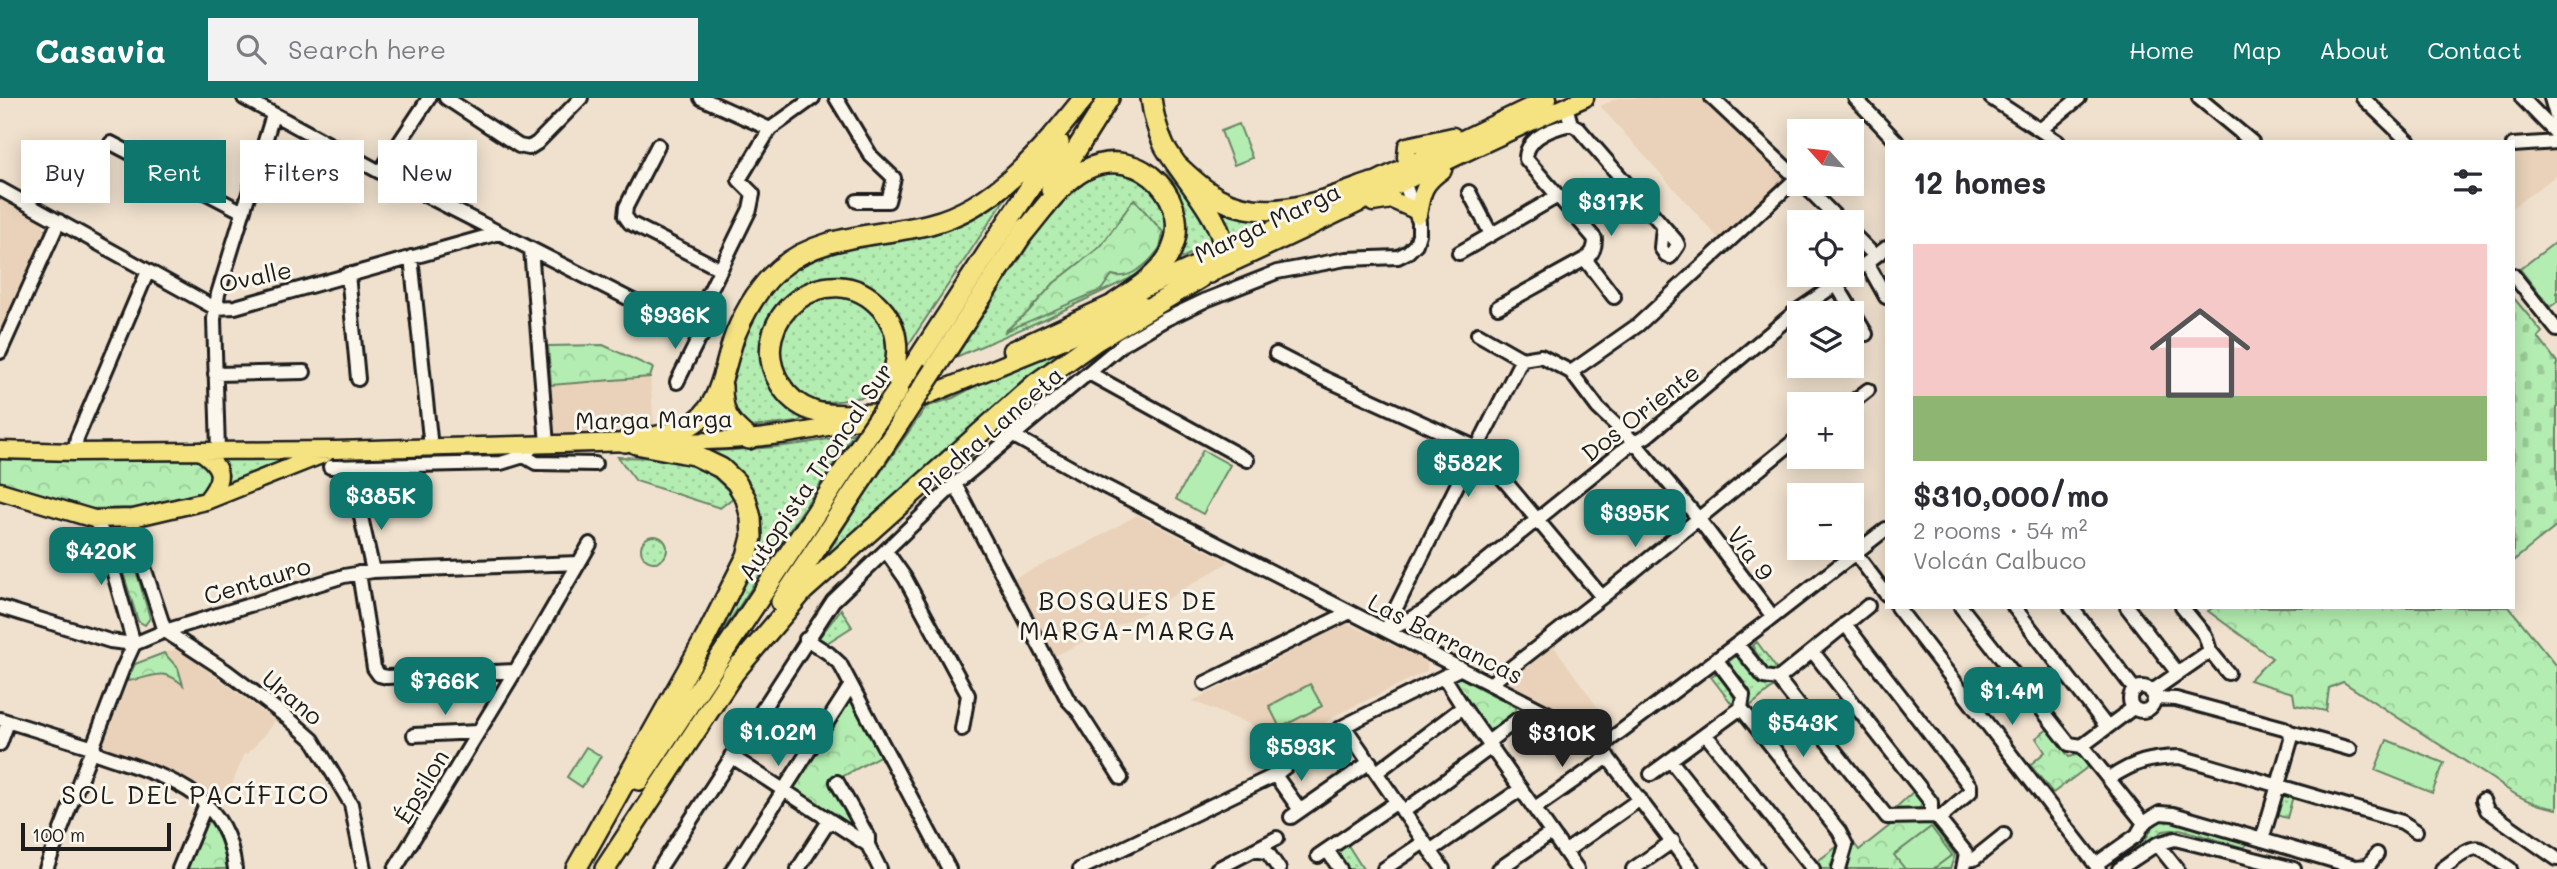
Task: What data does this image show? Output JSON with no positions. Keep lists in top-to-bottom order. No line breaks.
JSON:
{"streets":{"highway":["Autopista Troncal Sur"],"main road":["Marga Marga"],"street":["Ovalle","Dos Oriente","Piedra Lanceta","Vía 9","Centauro","Las Barrancas","Urano","Épsilon"]},"crossings":[["Dos Oriente","Vía 9"],["Dos Oriente","Las Barrancas"],["Piedra Lanceta","Las Barrancas"],["Centauro","Urano"],["Centauro","Épsilon"]],"districts":["BOSQUES DE MARGA-MARGA","SOL DEL PACÍFICO"],"scale_bar":"100 m","north":"top left","page":{"header":"Casavia","search":"Search here","nav":["Home","Map","About","Contact"],"map_buttons":["+","−"],"chip":["Buy","Rent","Filters","New"],"heading":"12 homes","price":["$317K","$936K","$582K","$385K","$395K","$420K","$766K","$1.4M","$543K","$1.02M","$310K","$593K"],"list":[{"name":"$310,000/mo","note":"2 rooms · 54 m² · Volcán Calbuco"}],"scale":"100 m"}}
